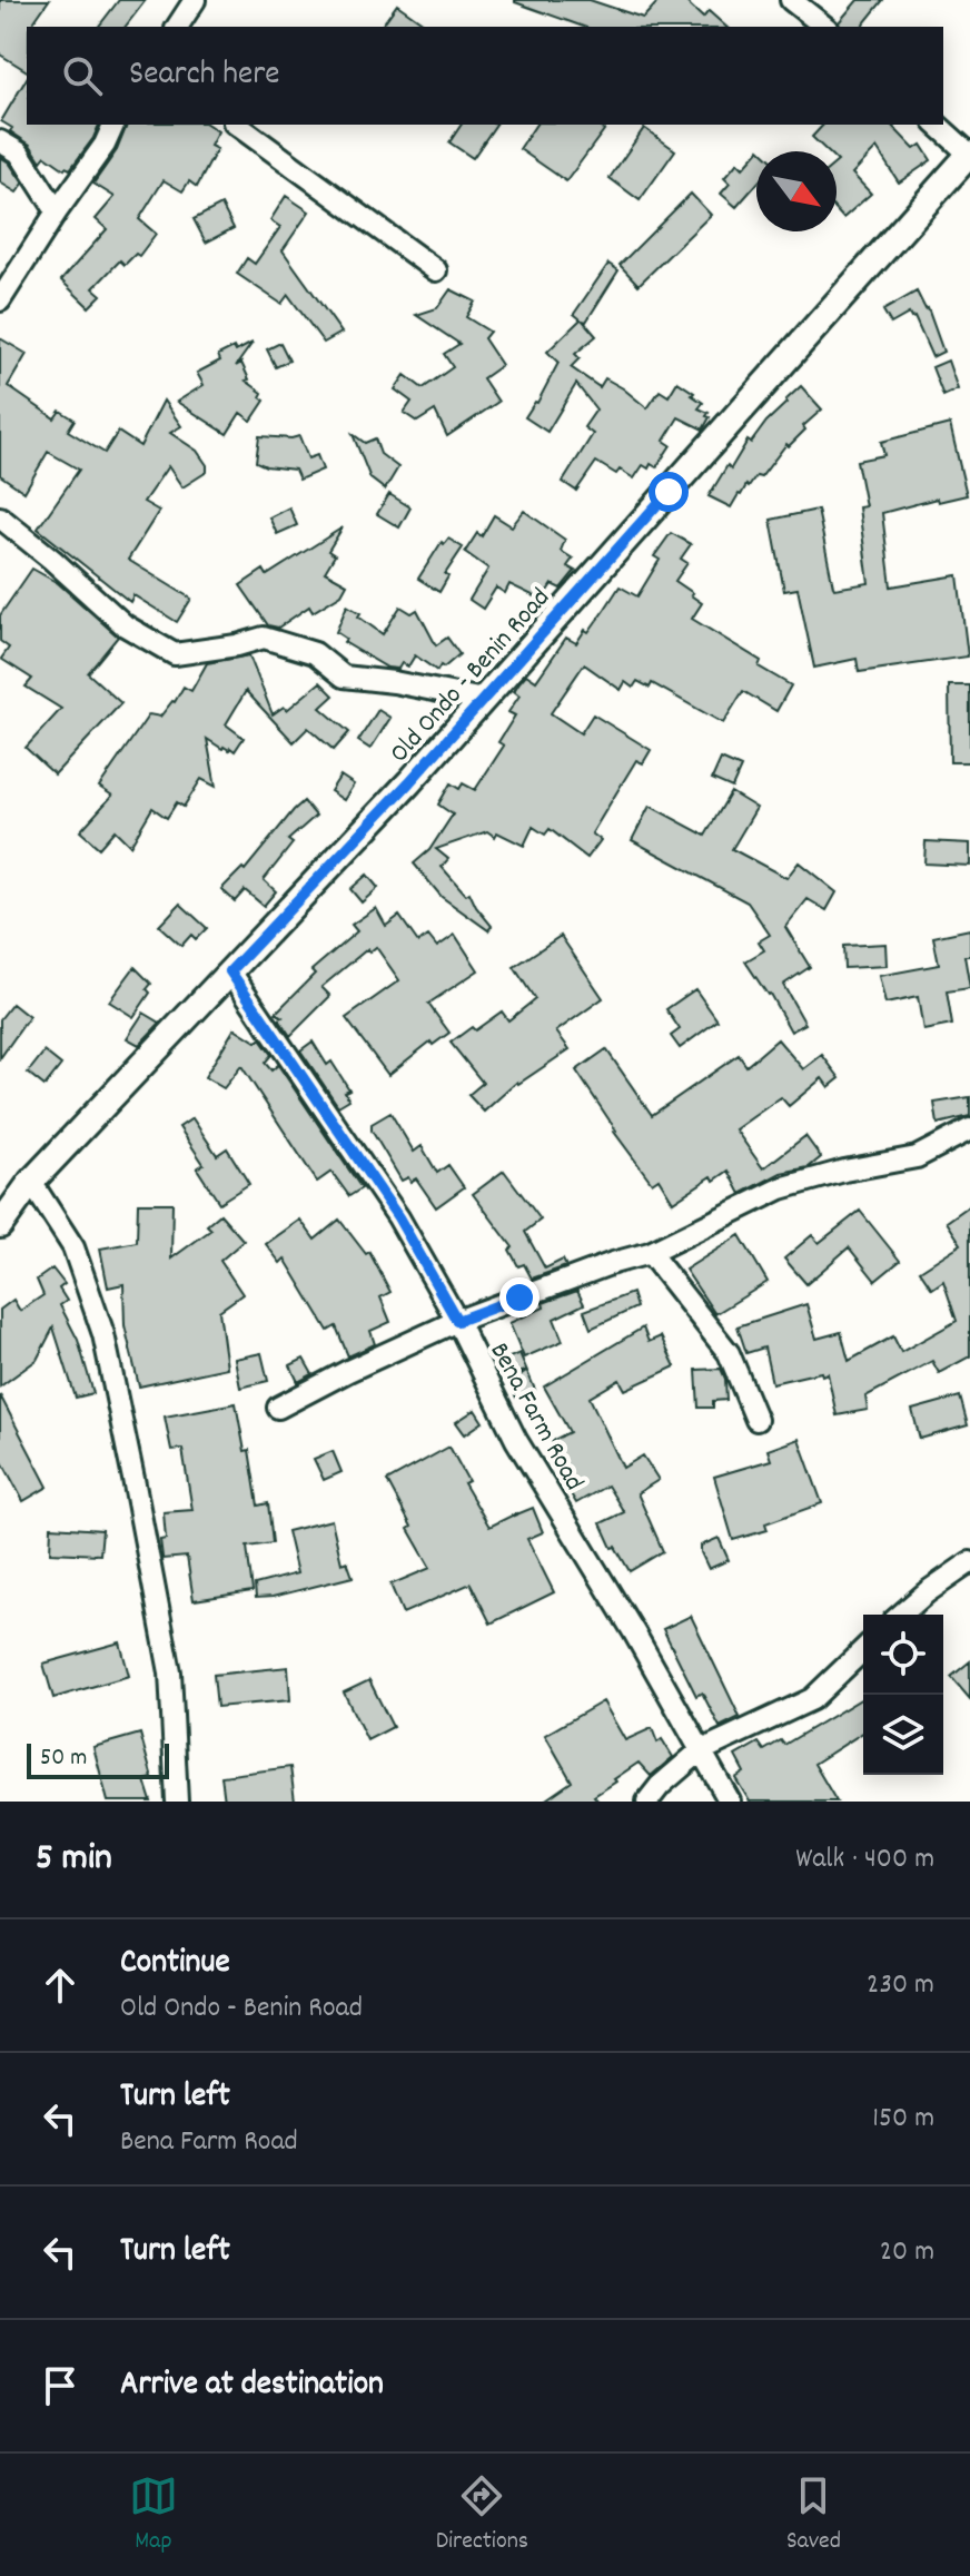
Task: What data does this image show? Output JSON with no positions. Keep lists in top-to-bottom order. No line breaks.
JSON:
{"streets":{"main road":["Old Ondo - Benin Road"],"street":["Bena Farm Road"]},"crossings":[["Old Ondo - Benin Road","Bena Farm Road"]],"scale_bar":"50 m","north":"bottom right","page":{"search":"Search here","scale":"50 m","heading":["5 min","Walk · 400 m"],"list":[["Continue","Old Ondo - Benin Road","230 m"],["Turn left","Bena Farm Road","150 m"],["Turn left","20 m"],"Arrive at destination"],"nav":["Map","Directions","Saved"]}}
